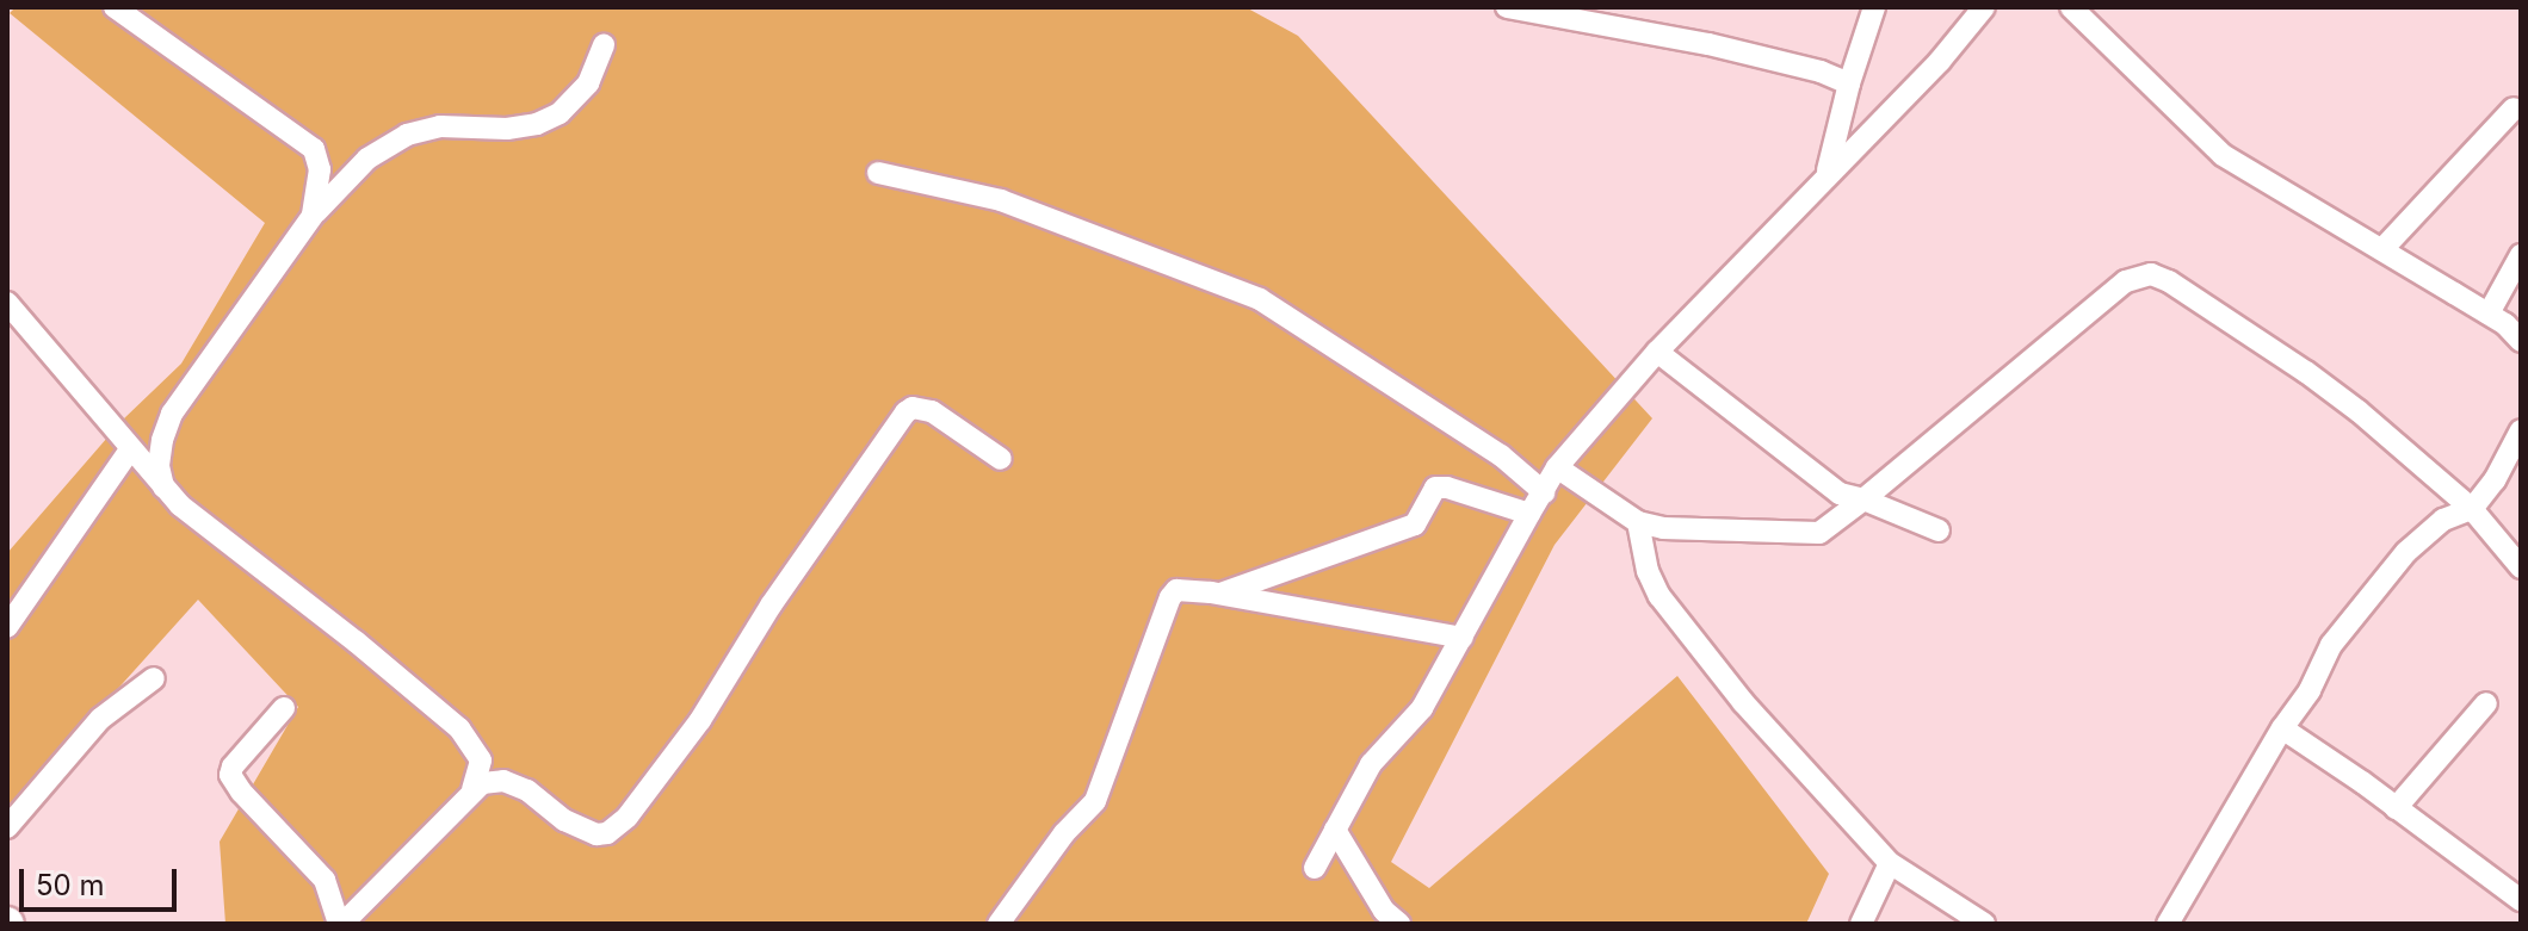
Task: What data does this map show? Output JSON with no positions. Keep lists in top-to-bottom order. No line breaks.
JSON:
{"scale_bar":"50 m"}
